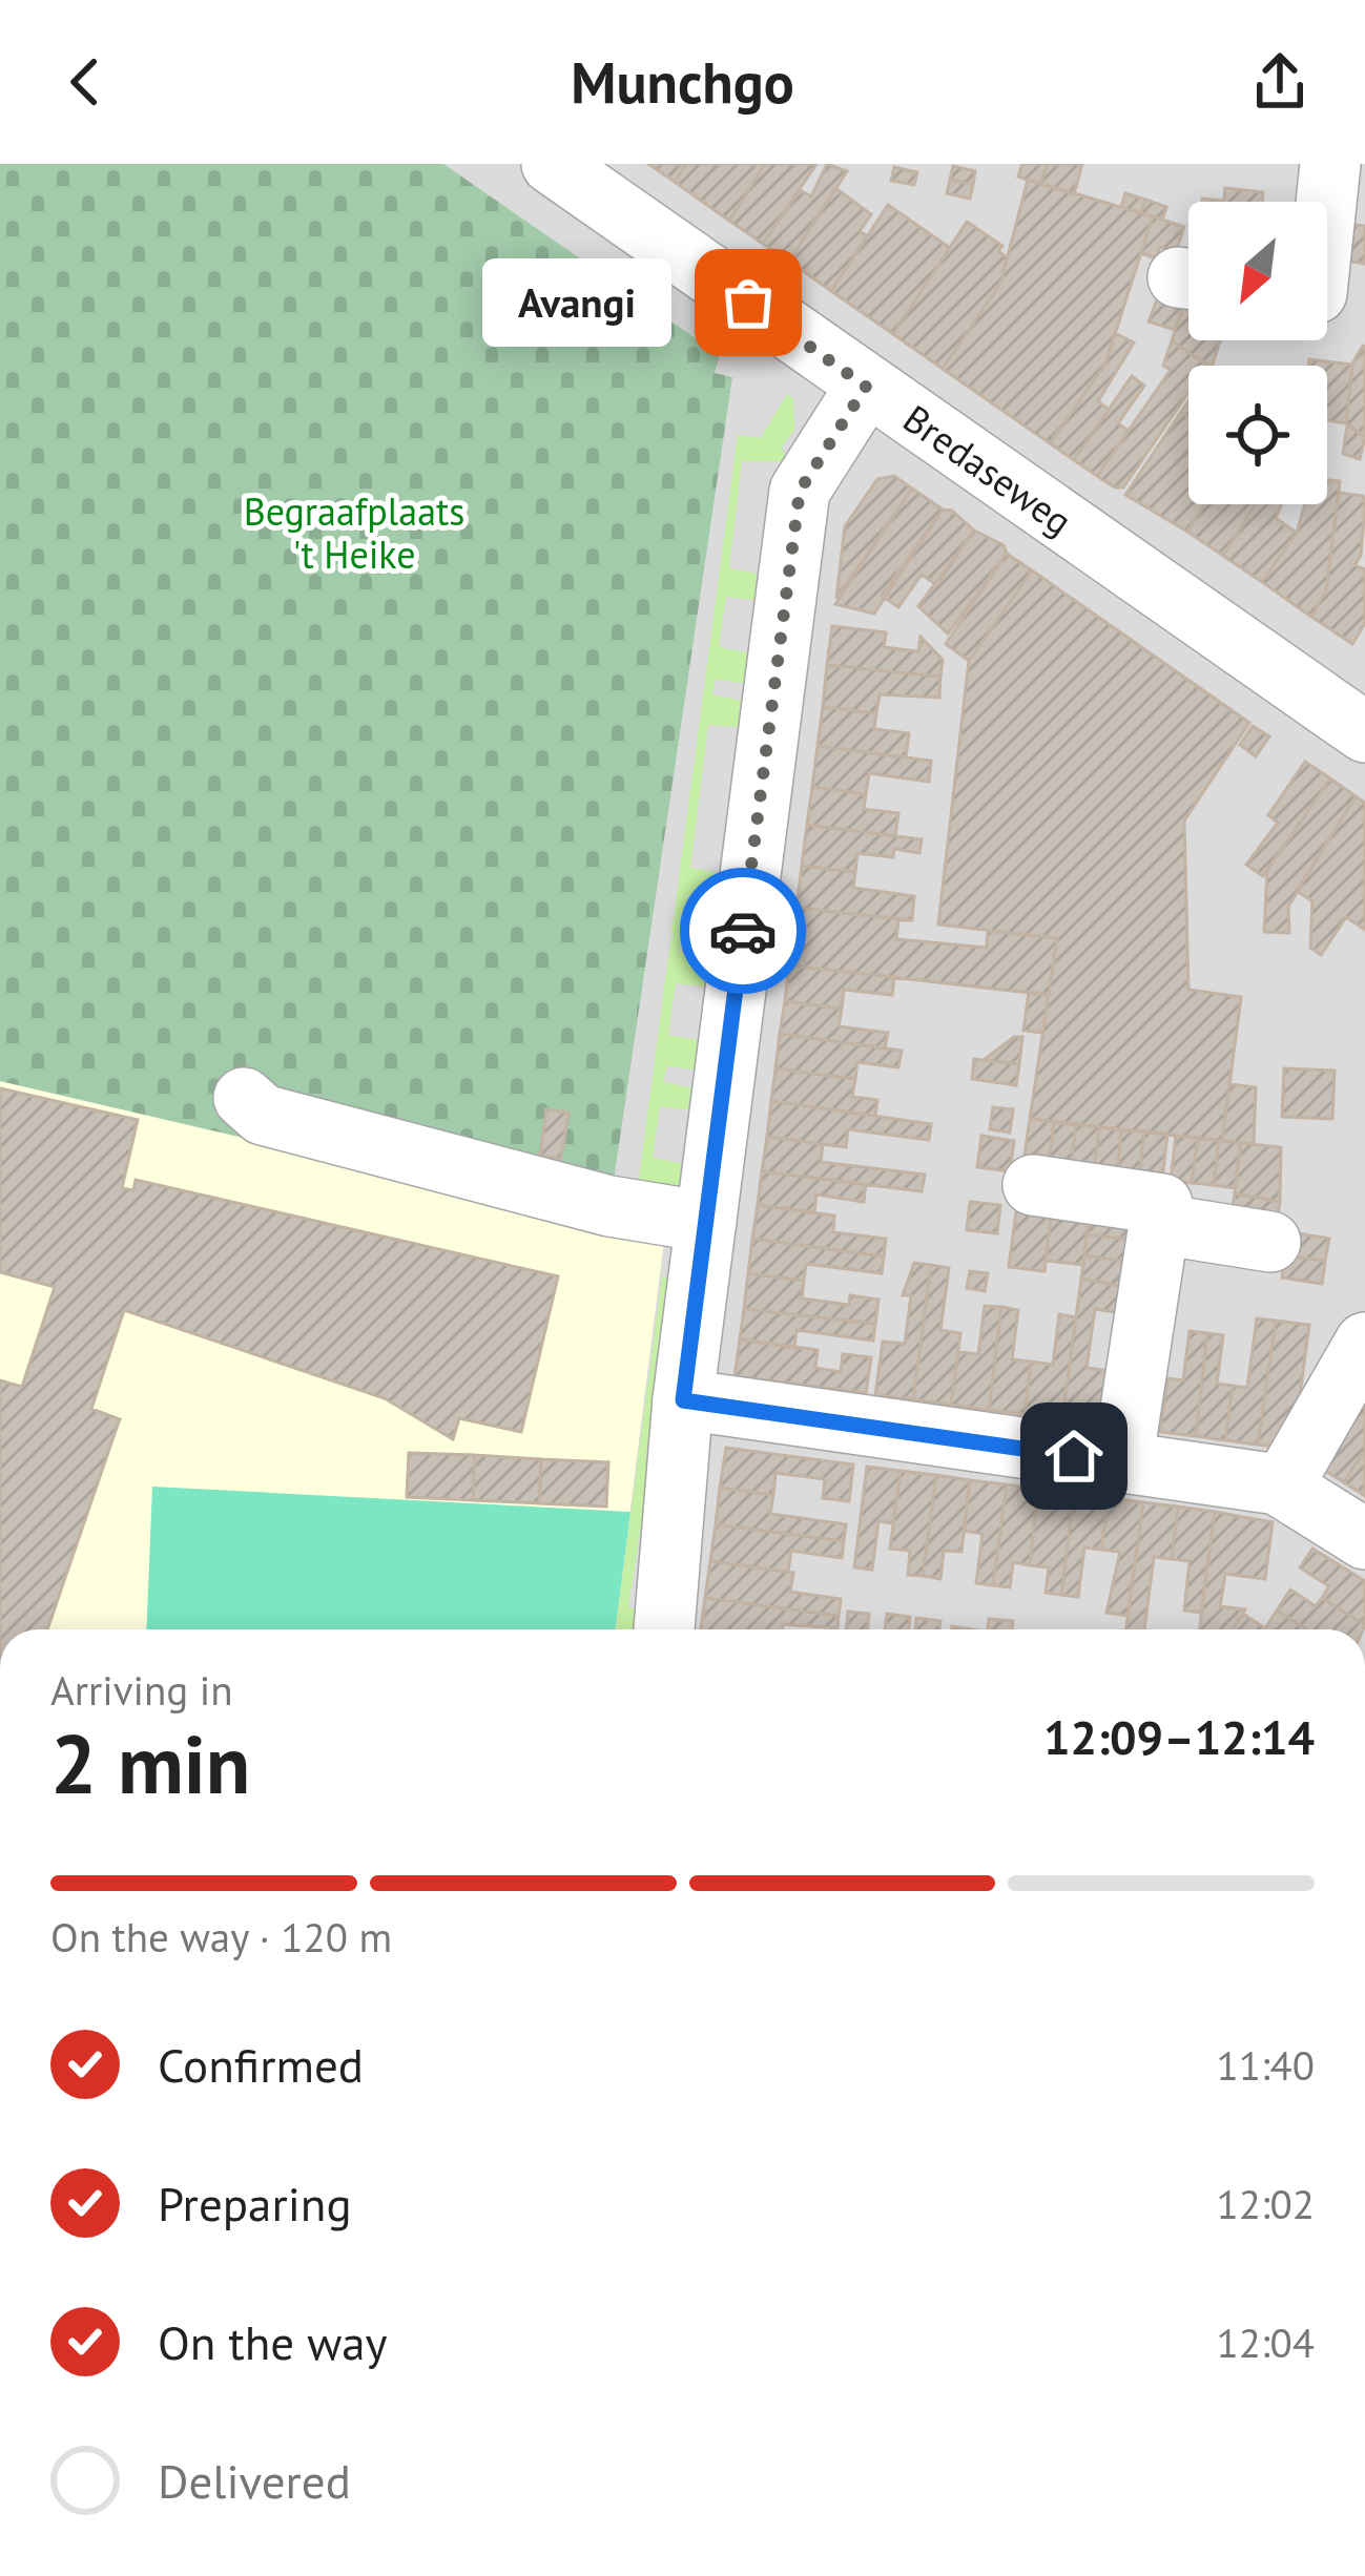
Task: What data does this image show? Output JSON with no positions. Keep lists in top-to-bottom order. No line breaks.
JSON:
{"streets":{"street":["Bredaseweg"]},"parks":["Begraafplaats 't Heike"],"places":["Avangi"],"north":"bottom left","page":{"header":"Munchgo","bubble":"Avangi","heading":["2 min","Arriving in","12:09–12:14"],"bar":"On the way · 120 m","list":[["Confirmed","11:40"],["Preparing","12:02"],["On the way","12:04"],"Delivered"]}}
